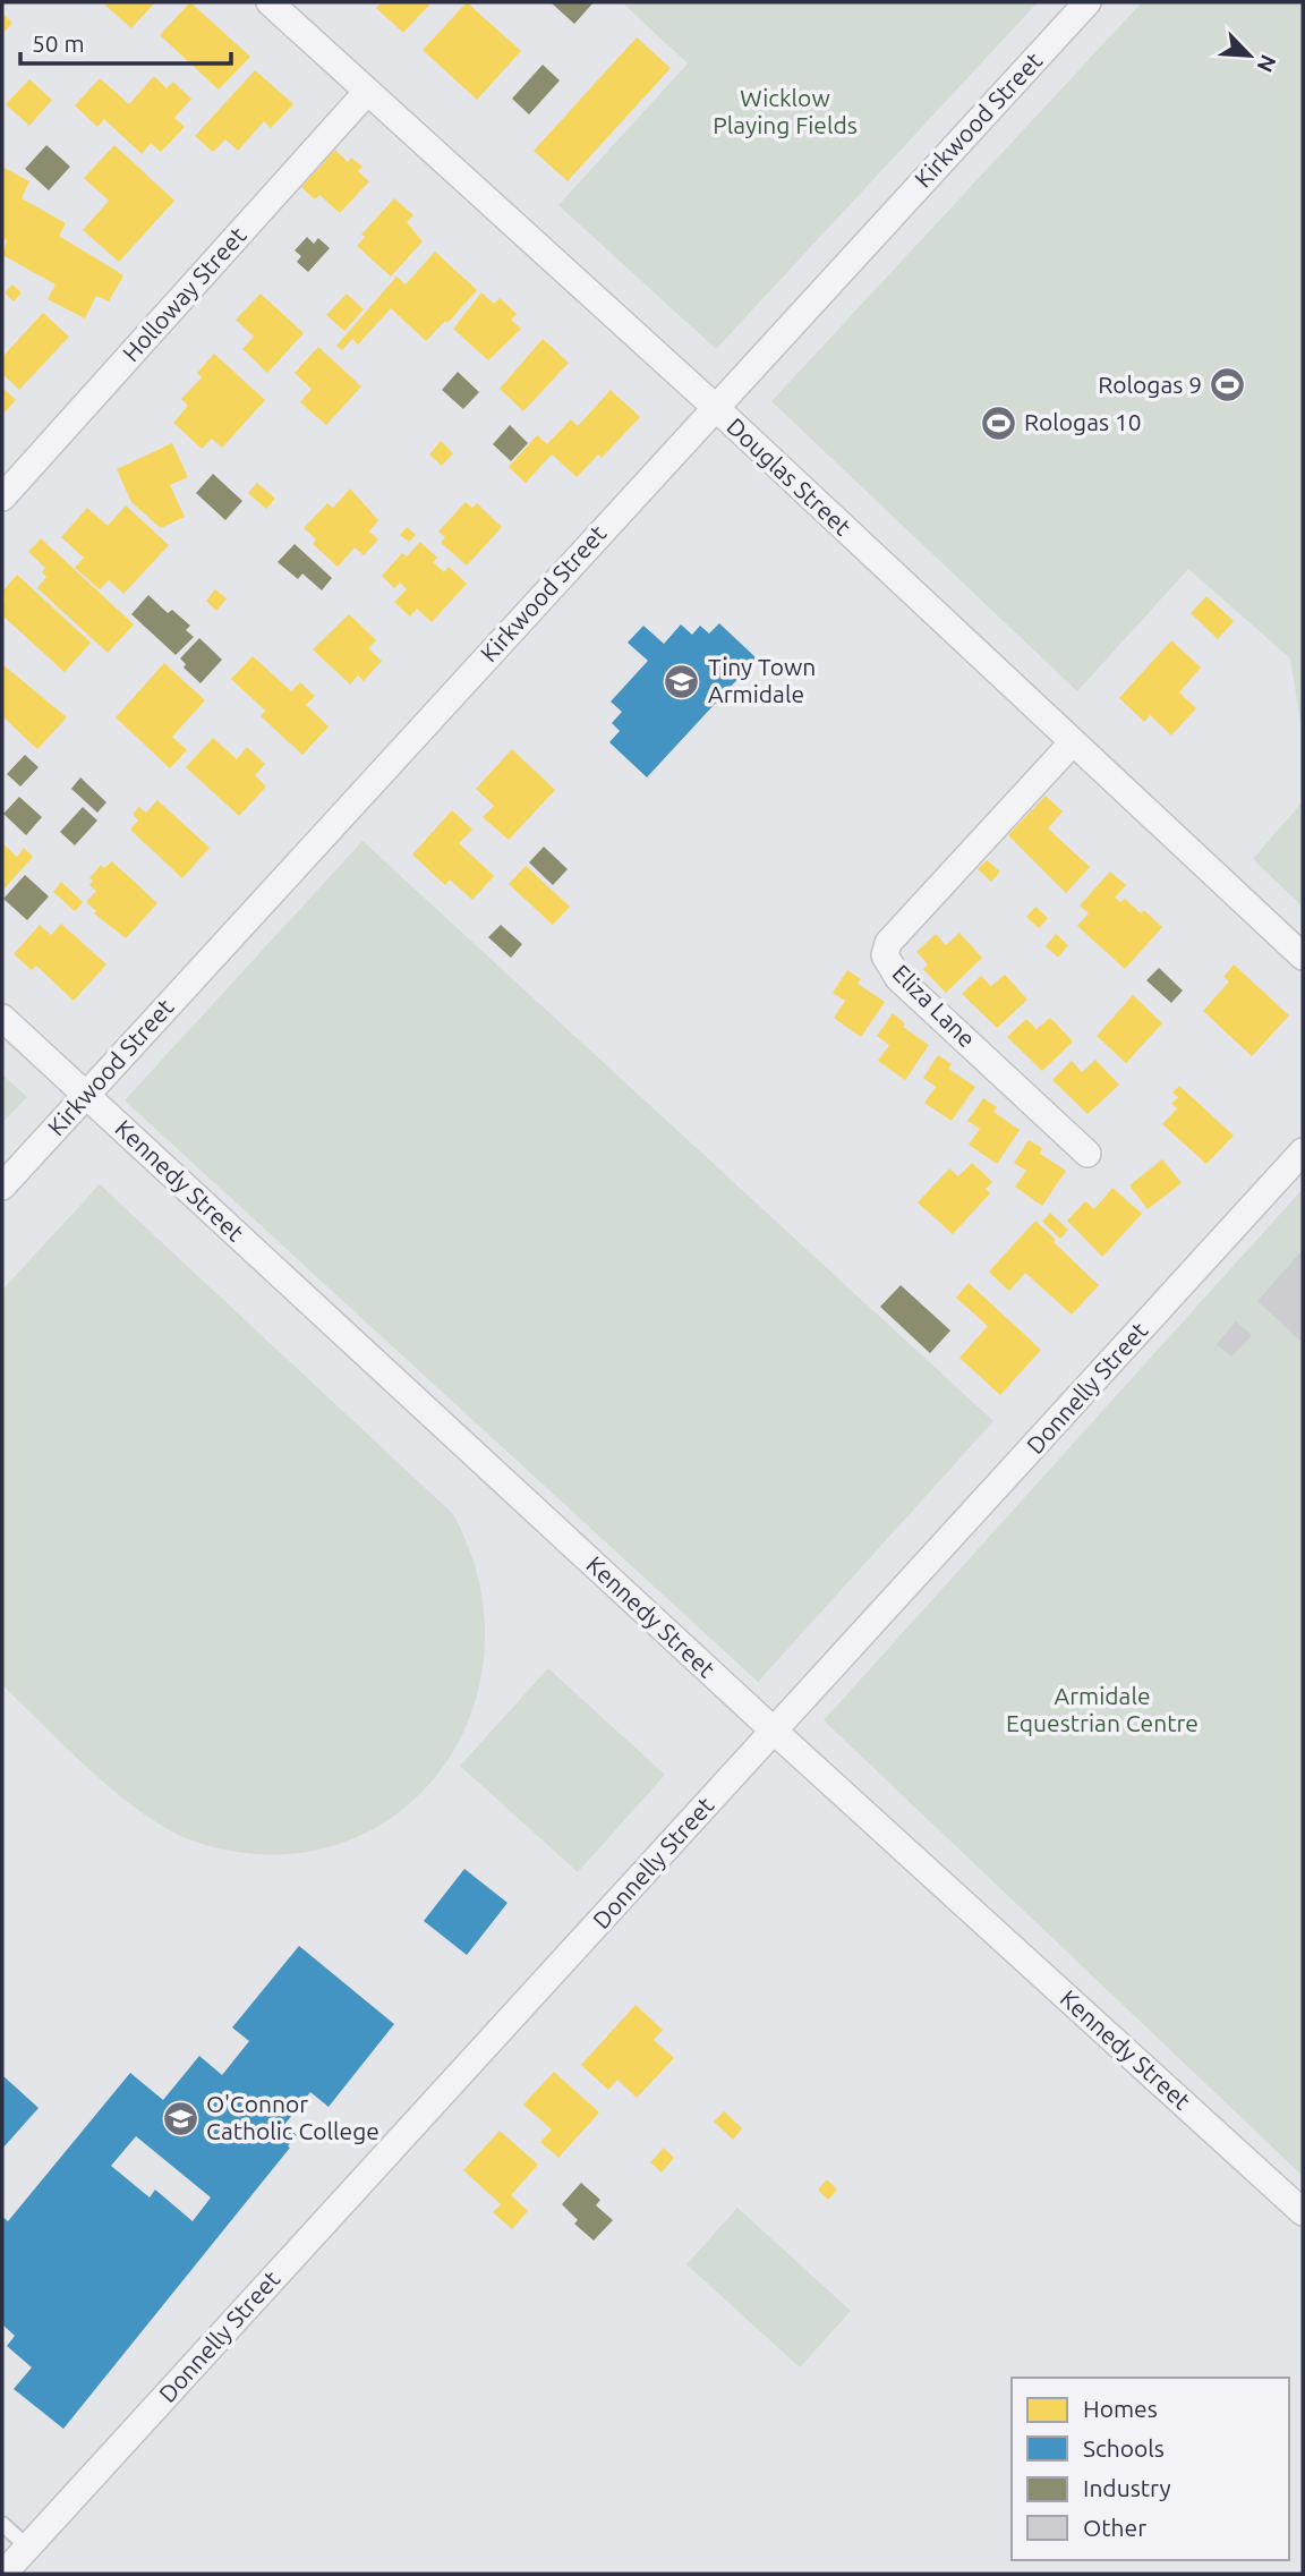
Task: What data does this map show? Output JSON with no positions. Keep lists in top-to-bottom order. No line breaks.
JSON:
{"streets":{"street":["Kirkwood Street","Holloway Street","Douglas Street","Eliza Lane","Kennedy Street","Donnelly Street"]},"crossings":[["Kirkwood Street","Douglas Street"],["Kirkwood Street","Kennedy Street"],["Holloway Street","Douglas Street"],["Douglas Street","Eliza Lane"],["Kennedy Street","Donnelly Street"]],"parks":["Wicklow Playing Fields","Armidale Equestrian Centre"],"places":{"sports":["Rologas 9","Rologas 10"],"school or university":["Tiny Town Armidale","O'Connor Catholic College"]},"legend":["Homes","Schools","Industry","Other"],"scale_bar":"50 m","north":"bottom right"}
